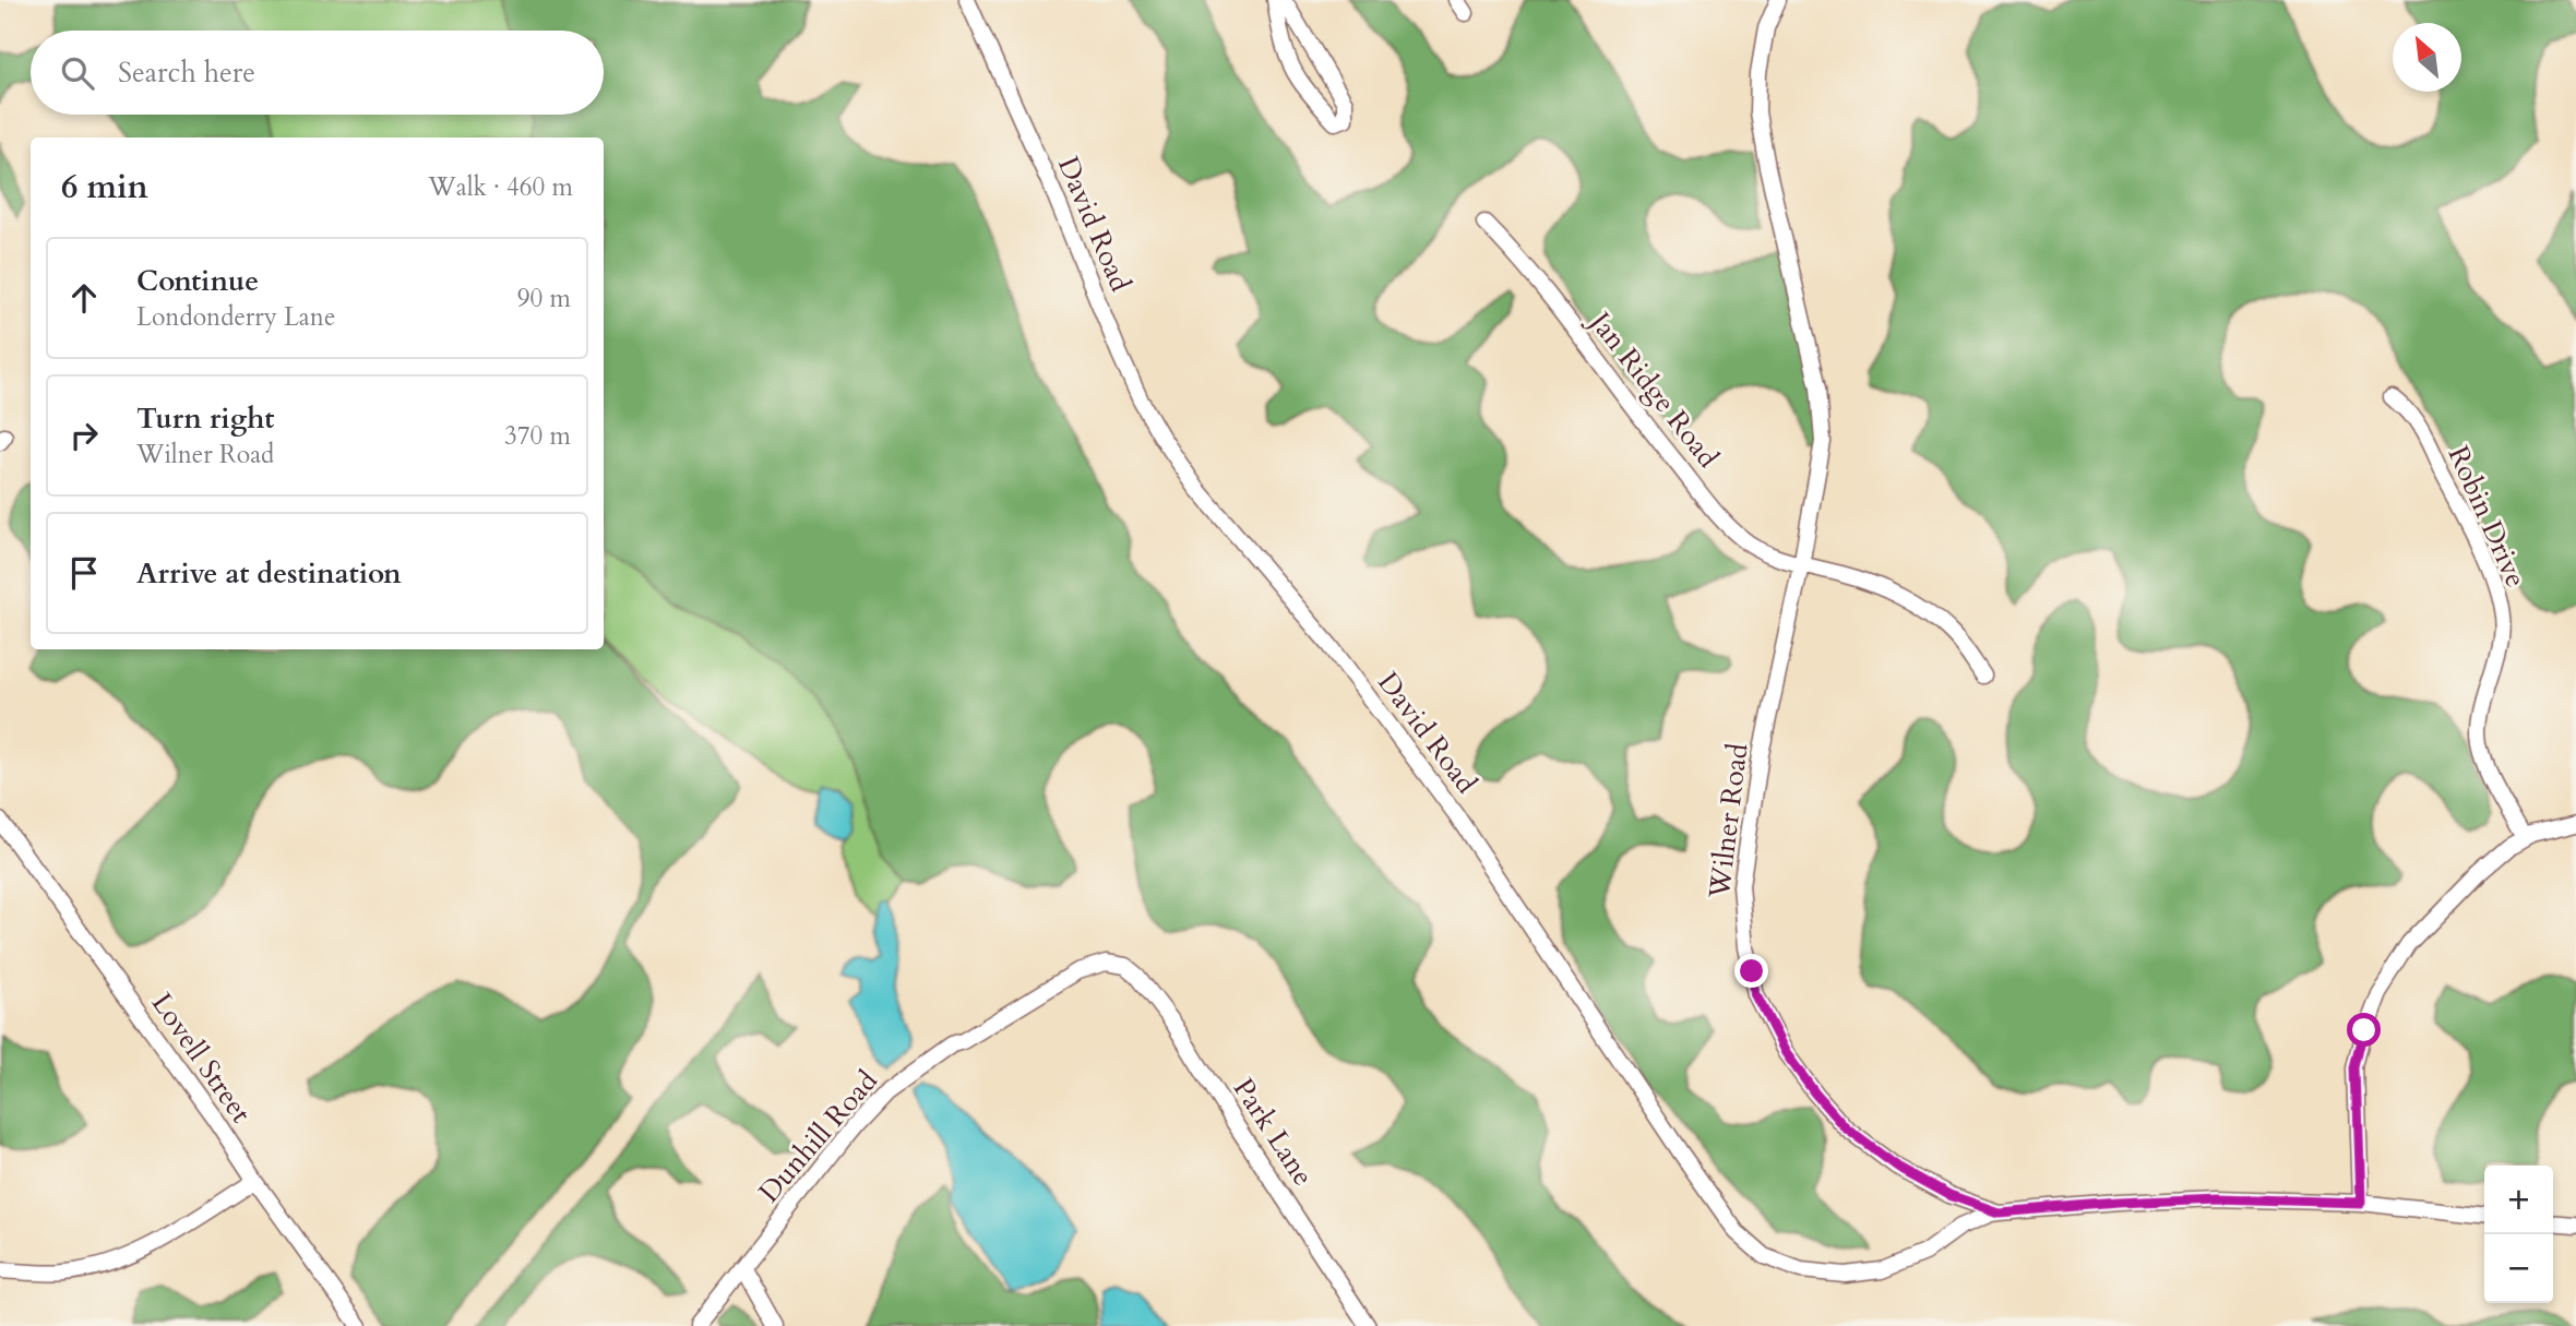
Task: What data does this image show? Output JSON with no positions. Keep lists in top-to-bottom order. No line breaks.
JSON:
{"streets":{"street":["David Road","Jan Ridge Road","Robin Drive","Wilner Road","Lovell Street","Park Lane","Dunhill Road"]},"crossings":[["David Road","Wilner Road"],["Jan Ridge Road","Wilner Road"],["Park Lane","Dunhill Road"]],"north":"top left","page":{"search":"Search here","heading":["6 min","Walk · 460 m"],"list":[["Continue","Londonderry Lane","90 m"],["Turn right","Wilner Road","370 m"],"Arrive at destination"],"map_buttons":["+","−"]}}
